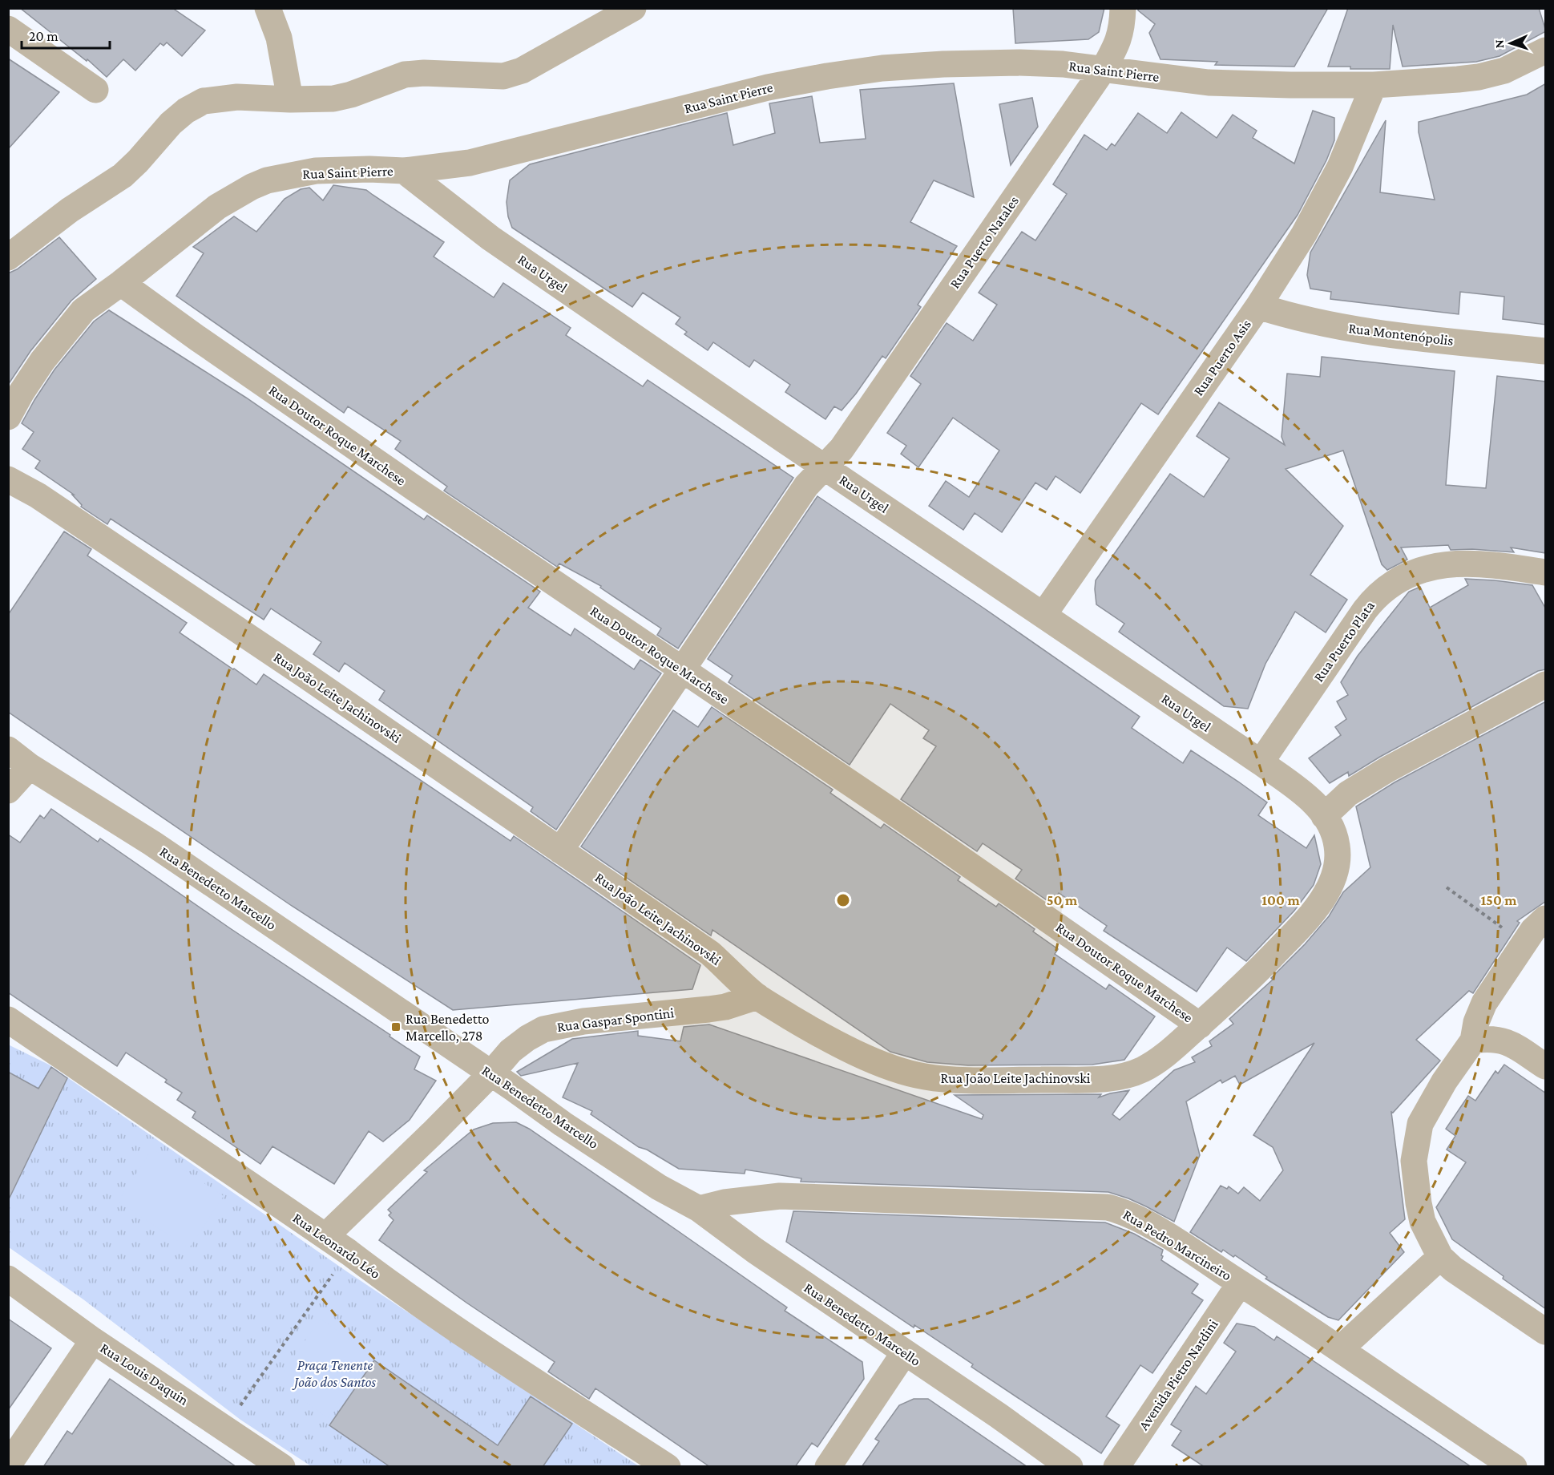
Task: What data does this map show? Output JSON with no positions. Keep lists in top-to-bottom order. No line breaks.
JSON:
{"streets":{"street":["Rua Saint Pierre","Rua Puerto Natales","Rua Urgel","Rua Montenópolis","Rua Puerto Asis","Rua Doutor Roque Marchese","Rua Puerto Plata","Rua João Leite Jachinovski","Rua Benedetto Marcello","Rua Gaspar Spontini","Rua Pedro Marcineiro","Rua Leonardo Léo","Rua Louis Daquin","Avenida Pietro Nardini"]},"crossings":[["Rua Saint Pierre","Rua Puerto Natales"],["Rua Saint Pierre","Rua Urgel"],["Rua Saint Pierre","Rua Puerto Asis"],["Rua Saint Pierre","Rua Doutor Roque Marchese"],["Rua Puerto Natales","Rua Urgel"],["Rua Puerto Natales","Rua Doutor Roque Marchese"],["Rua Puerto Natales","Rua João Leite Jachinovski"],["Rua Urgel","Rua Puerto Asis"],["Rua Urgel","Rua Puerto Plata"],["Rua Urgel","Rua João Leite Jachinovski"],["Rua Montenópolis","Rua Puerto Asis"],["Rua Doutor Roque Marchese","Rua João Leite Jachinovski"],["Rua João Leite Jachinovski","Rua Gaspar Spontini"],["Rua Benedetto Marcello","Rua Gaspar Spontini"],["Rua Benedetto Marcello","Rua Pedro Marcineiro"],["Rua Gaspar Spontini","Rua Leonardo Léo"],["Rua Pedro Marcineiro","Avenida Pietro Nardini"]],"parks":["Praça Tenente João dos Santos"],"places":{"transit":["Rua Benedetto Marcello, 278"]},"scale_bar":"20 m","north":"left","rings":["50 m","100 m","150 m"]}
